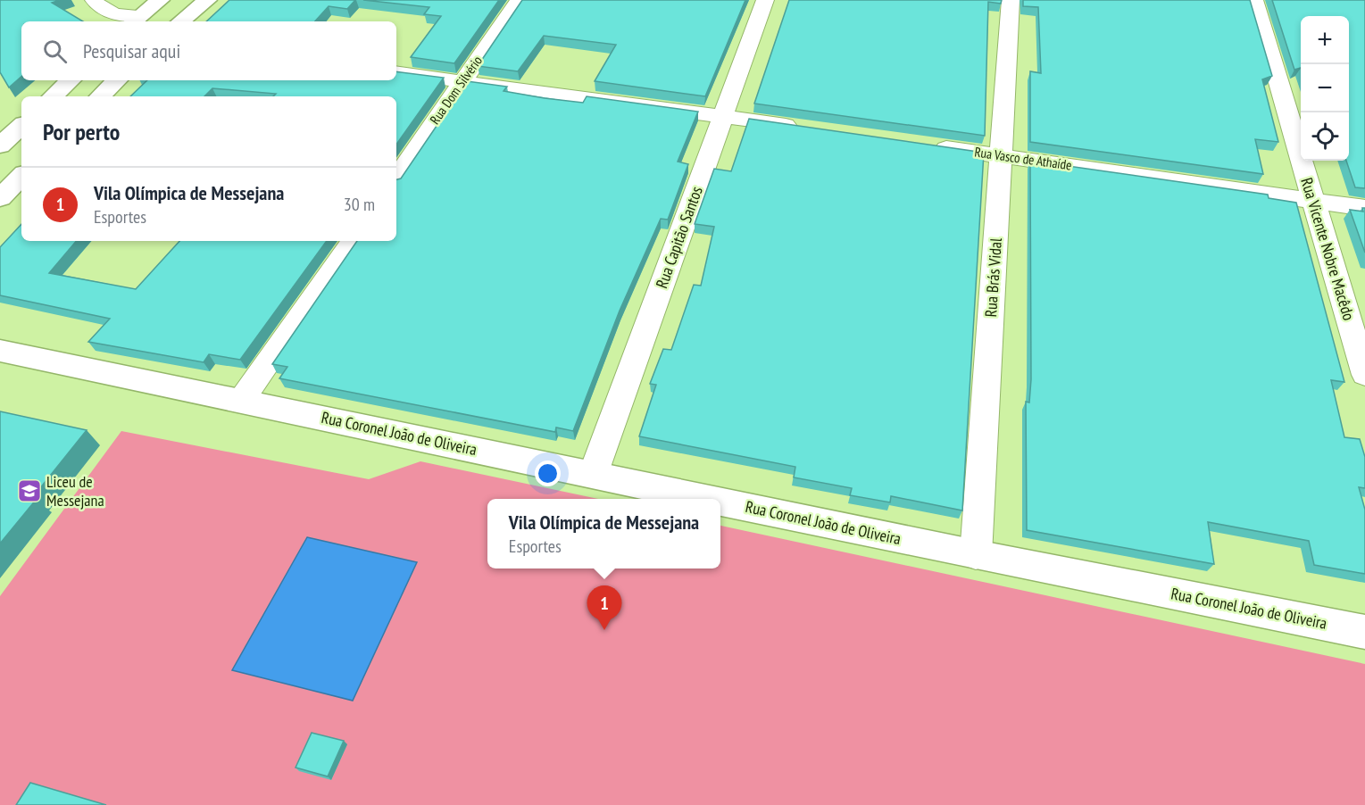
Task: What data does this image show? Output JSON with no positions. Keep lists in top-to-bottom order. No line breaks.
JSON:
{"streets":{"main road":["Rua Coronel João de Oliveira"],"street":["Rua Dom Silvério","Rua Vasco de Athaíde","Rua Capitão Santos","Rua Vicente Nobre Macêdo","Rua Brás Vidal"]},"crossings":[["Rua Vasco de Athaíde","Rua Vicente Nobre Macêdo"],["Rua Vasco de Athaíde","Rua Brás Vidal"],["Rua Capitão Santos","Rua Coronel João de Oliveira"],["Rua Brás Vidal","Rua Coronel João de Oliveira"]],"places":{"school or university":["Liceu de Messejana"]},"page":{"map_buttons":["+","−"],"search":"Pesquisar aqui","heading":"Por perto","list":[{"mark":"1","name":"Vila Olímpica de Messejana","note":"Esportes","value":"30 m"}],"popup":["Vila Olímpica de Messejana","Esportes"],"pins":"1"}}
